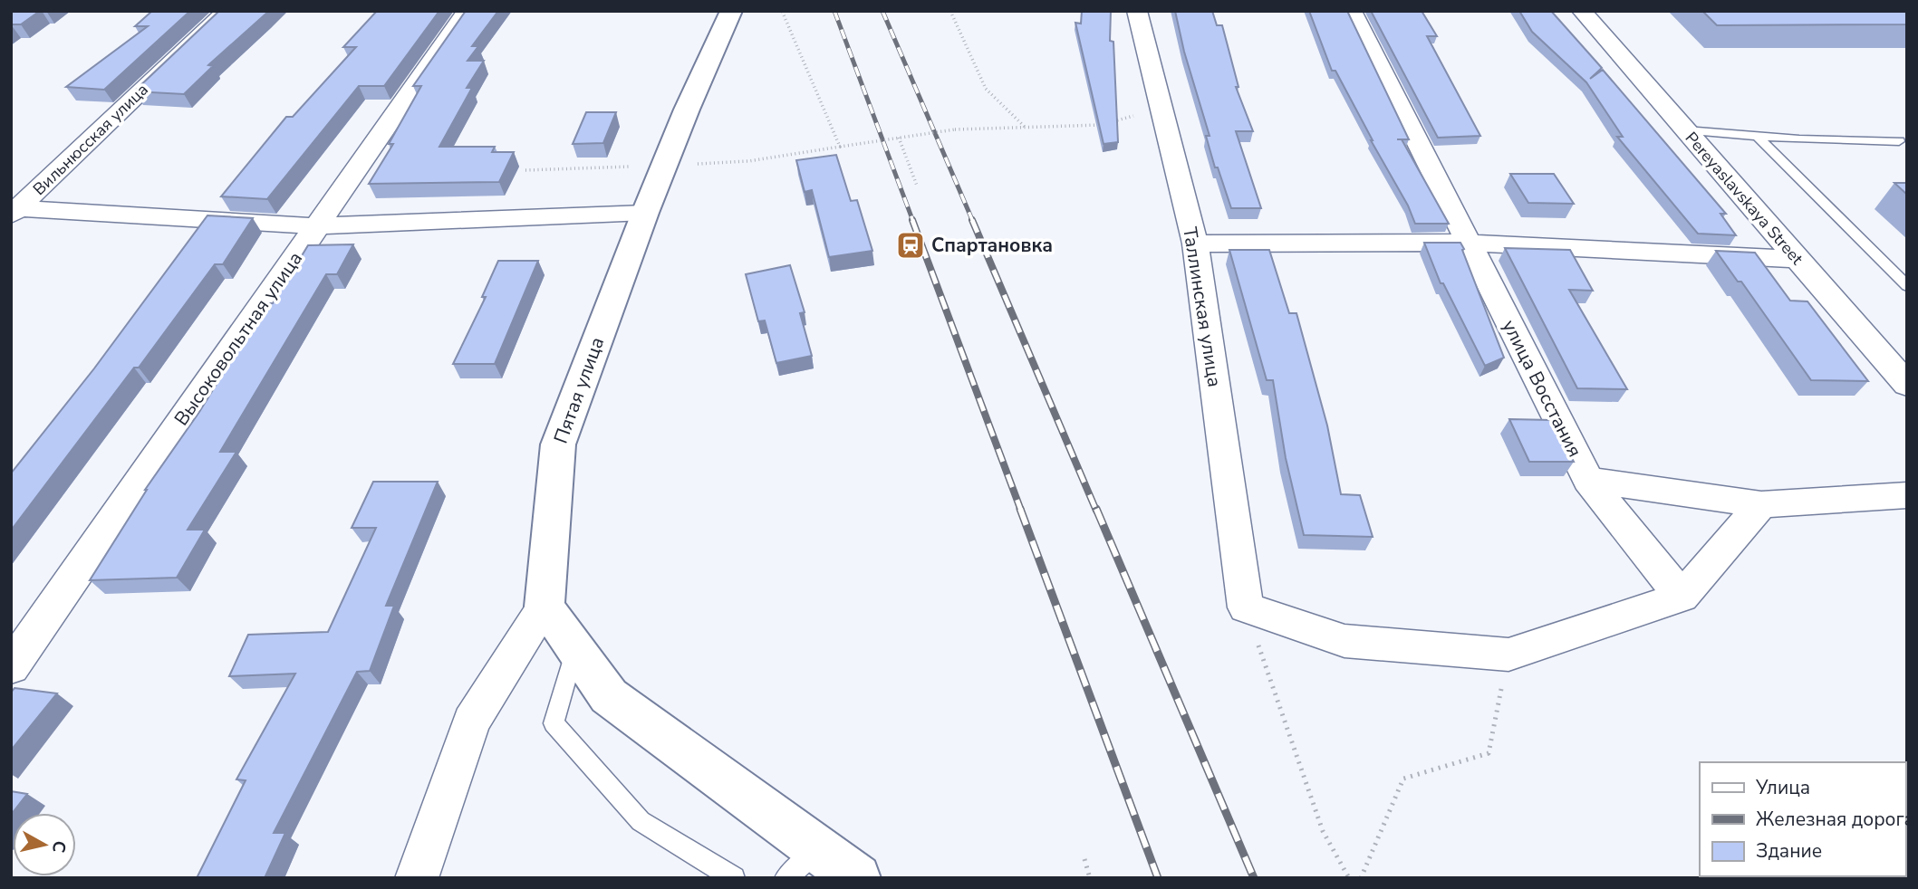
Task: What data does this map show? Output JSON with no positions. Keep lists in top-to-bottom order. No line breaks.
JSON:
{"streets":{"street":["Вильнюсская улица","Pereyaslavskaya Street","Таллинская улица","Высоковольтная улица","улица Восстания","Пятая улица"]},"places":{"station":["Спартановка"]},"legend":["Улица","Железная дорога","Здание"],"north":"right"}
